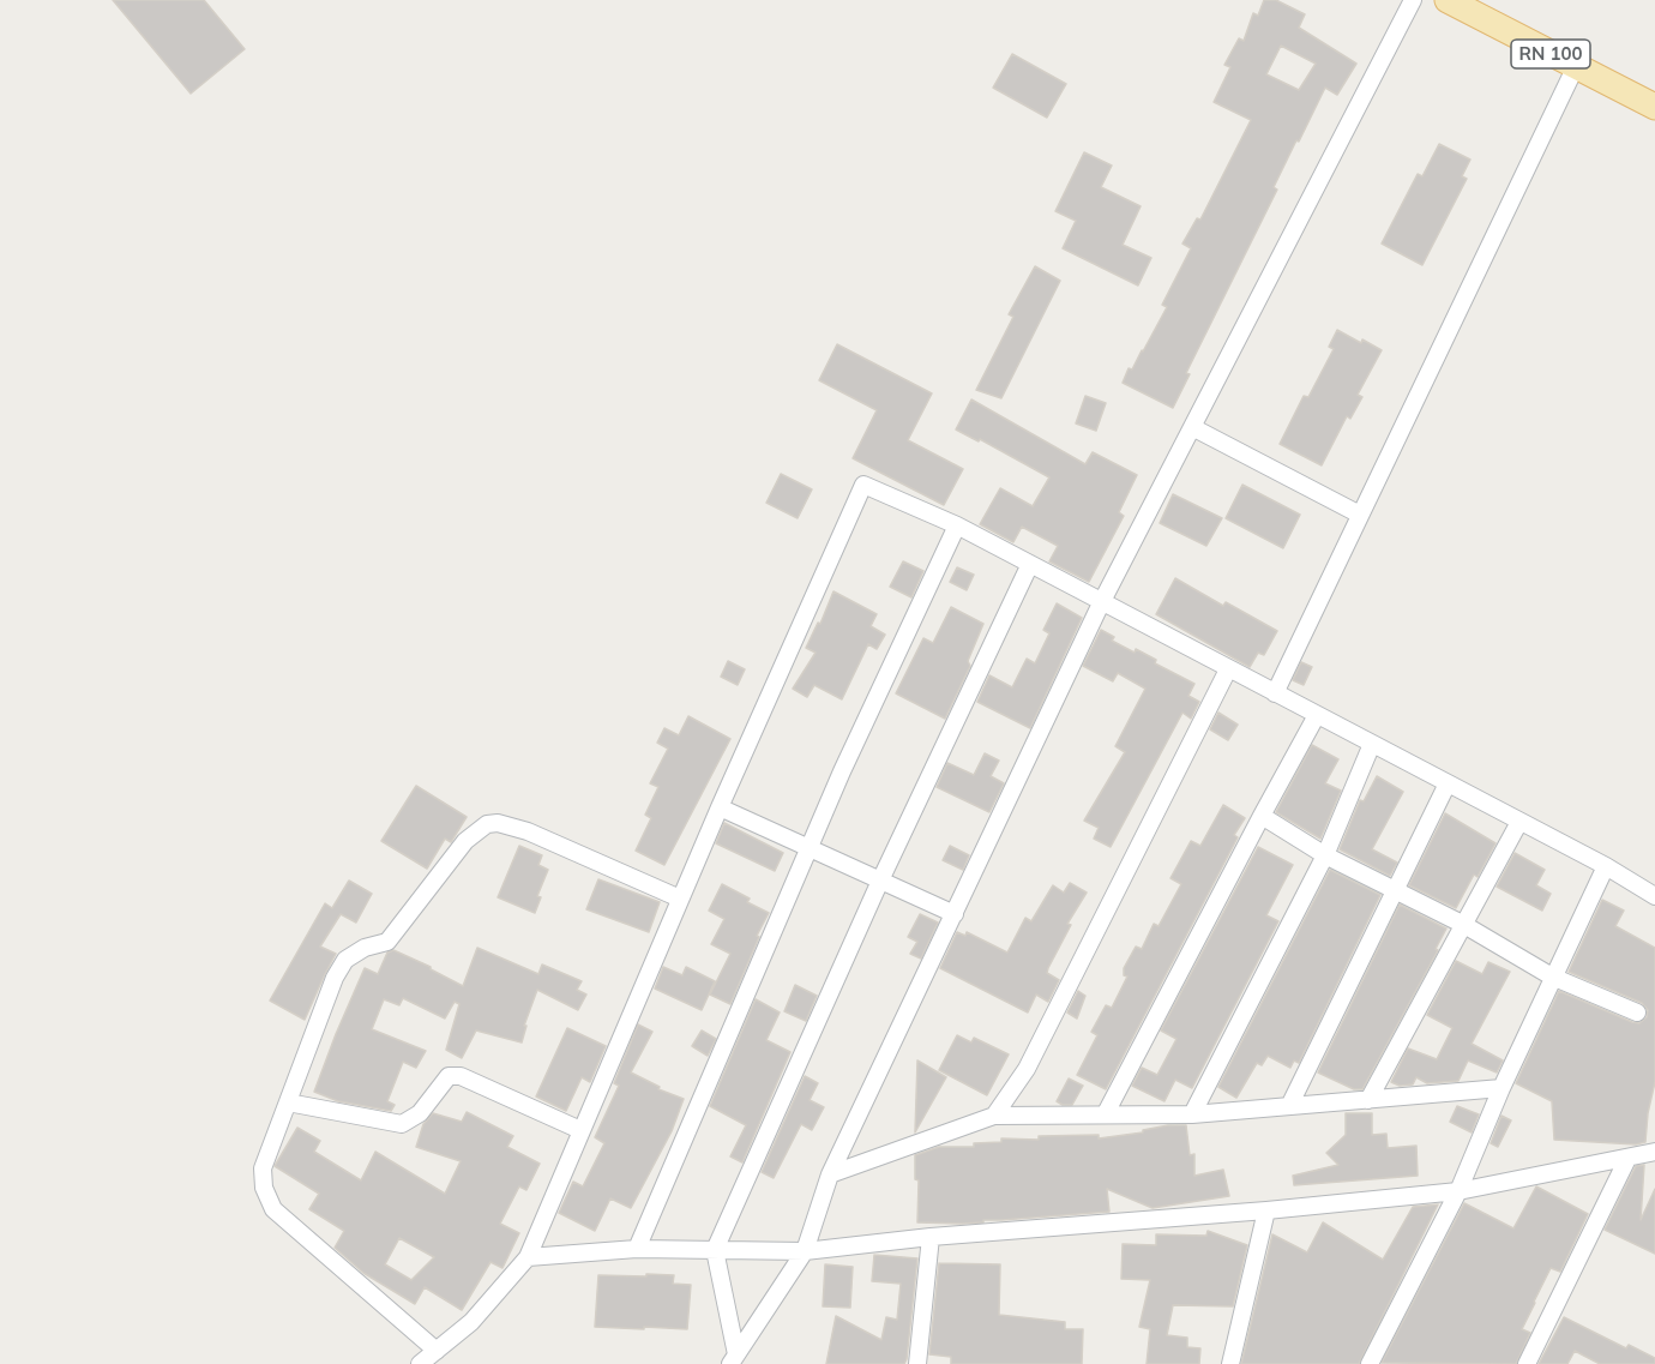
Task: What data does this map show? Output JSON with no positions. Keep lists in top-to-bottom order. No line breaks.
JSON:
{"streets":{"main road":["RN 100"]}}
